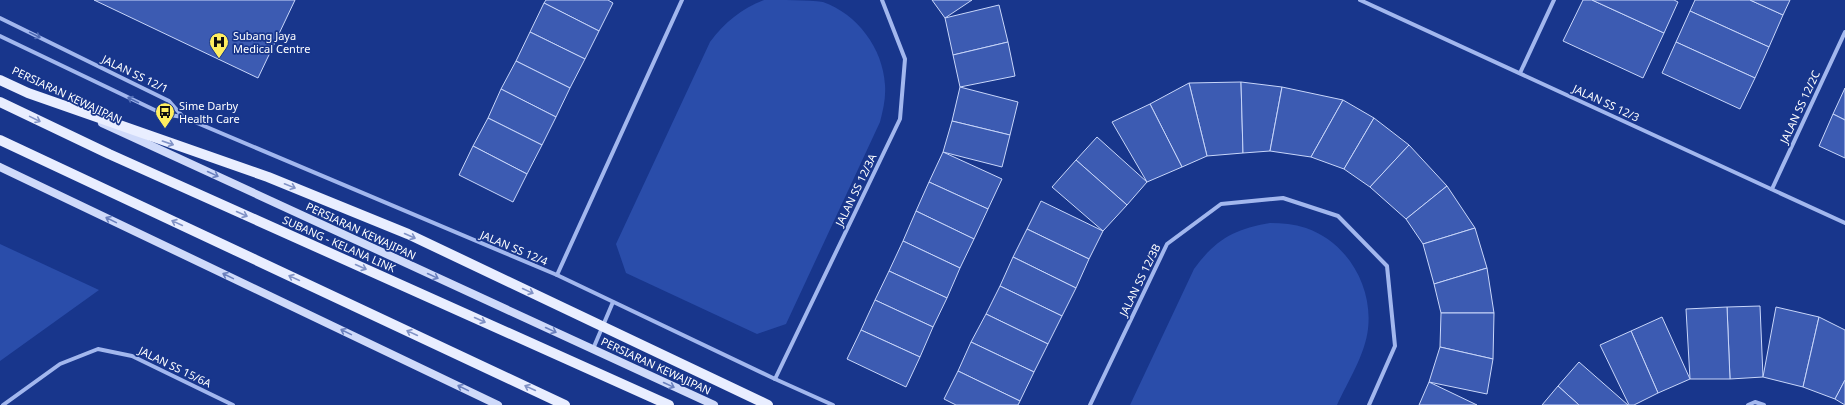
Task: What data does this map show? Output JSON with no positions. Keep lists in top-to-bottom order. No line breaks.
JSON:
{"streets":{"main road":["PERSIARAN KEWAJIPAN","SUBANG - KELANA LINK"],"street":["JALAN SS 12/1","JALAN SS 12/3","JALAN SS 12/2C","JALAN SS 12/3A","JALAN SS 12/4","JALAN SS 12/3B","JALAN SS 15/6A"]},"crossings":[["JALAN SS 12/1","JALAN SS 12/4"],["JALAN SS 12/3","JALAN SS 12/2C"],["JALAN SS 12/3A","JALAN SS 12/4"]],"places":{"hospital":["Subang Jaya Medical Centre"],"bus stop":["Sime Darby Health Care"]}}
